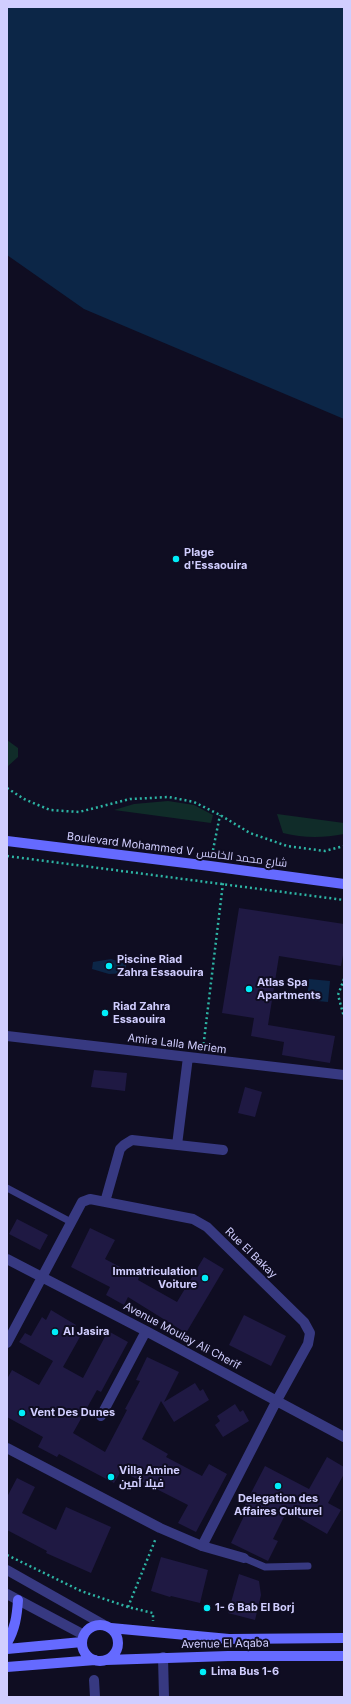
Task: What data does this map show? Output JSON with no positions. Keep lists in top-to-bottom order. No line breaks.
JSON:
{"streets":{"main road":["Boulevard Mohammed V شارع محمد الخامس","Avenue El Aqaba"],"street":["Amira Lalla Meriem","Rue El Bakay","Avenue Moulay Ali Cherif"]},"crossings":[["Rue El Bakay","Avenue Moulay Ali Cherif"]],"places":["Plage d'Essaouira","Piscine Riad Zahra Essaouira","Atlas Spa Apartments","Riad Zahra Essaouira","Immatriculation Voiture","Al Jasira","Vent Des Dunes","Villa Amine فيلا أمين","Delegation des Affaires Culturel","1- 6 Bab El Borj","Lima Bus 1-6"]}
